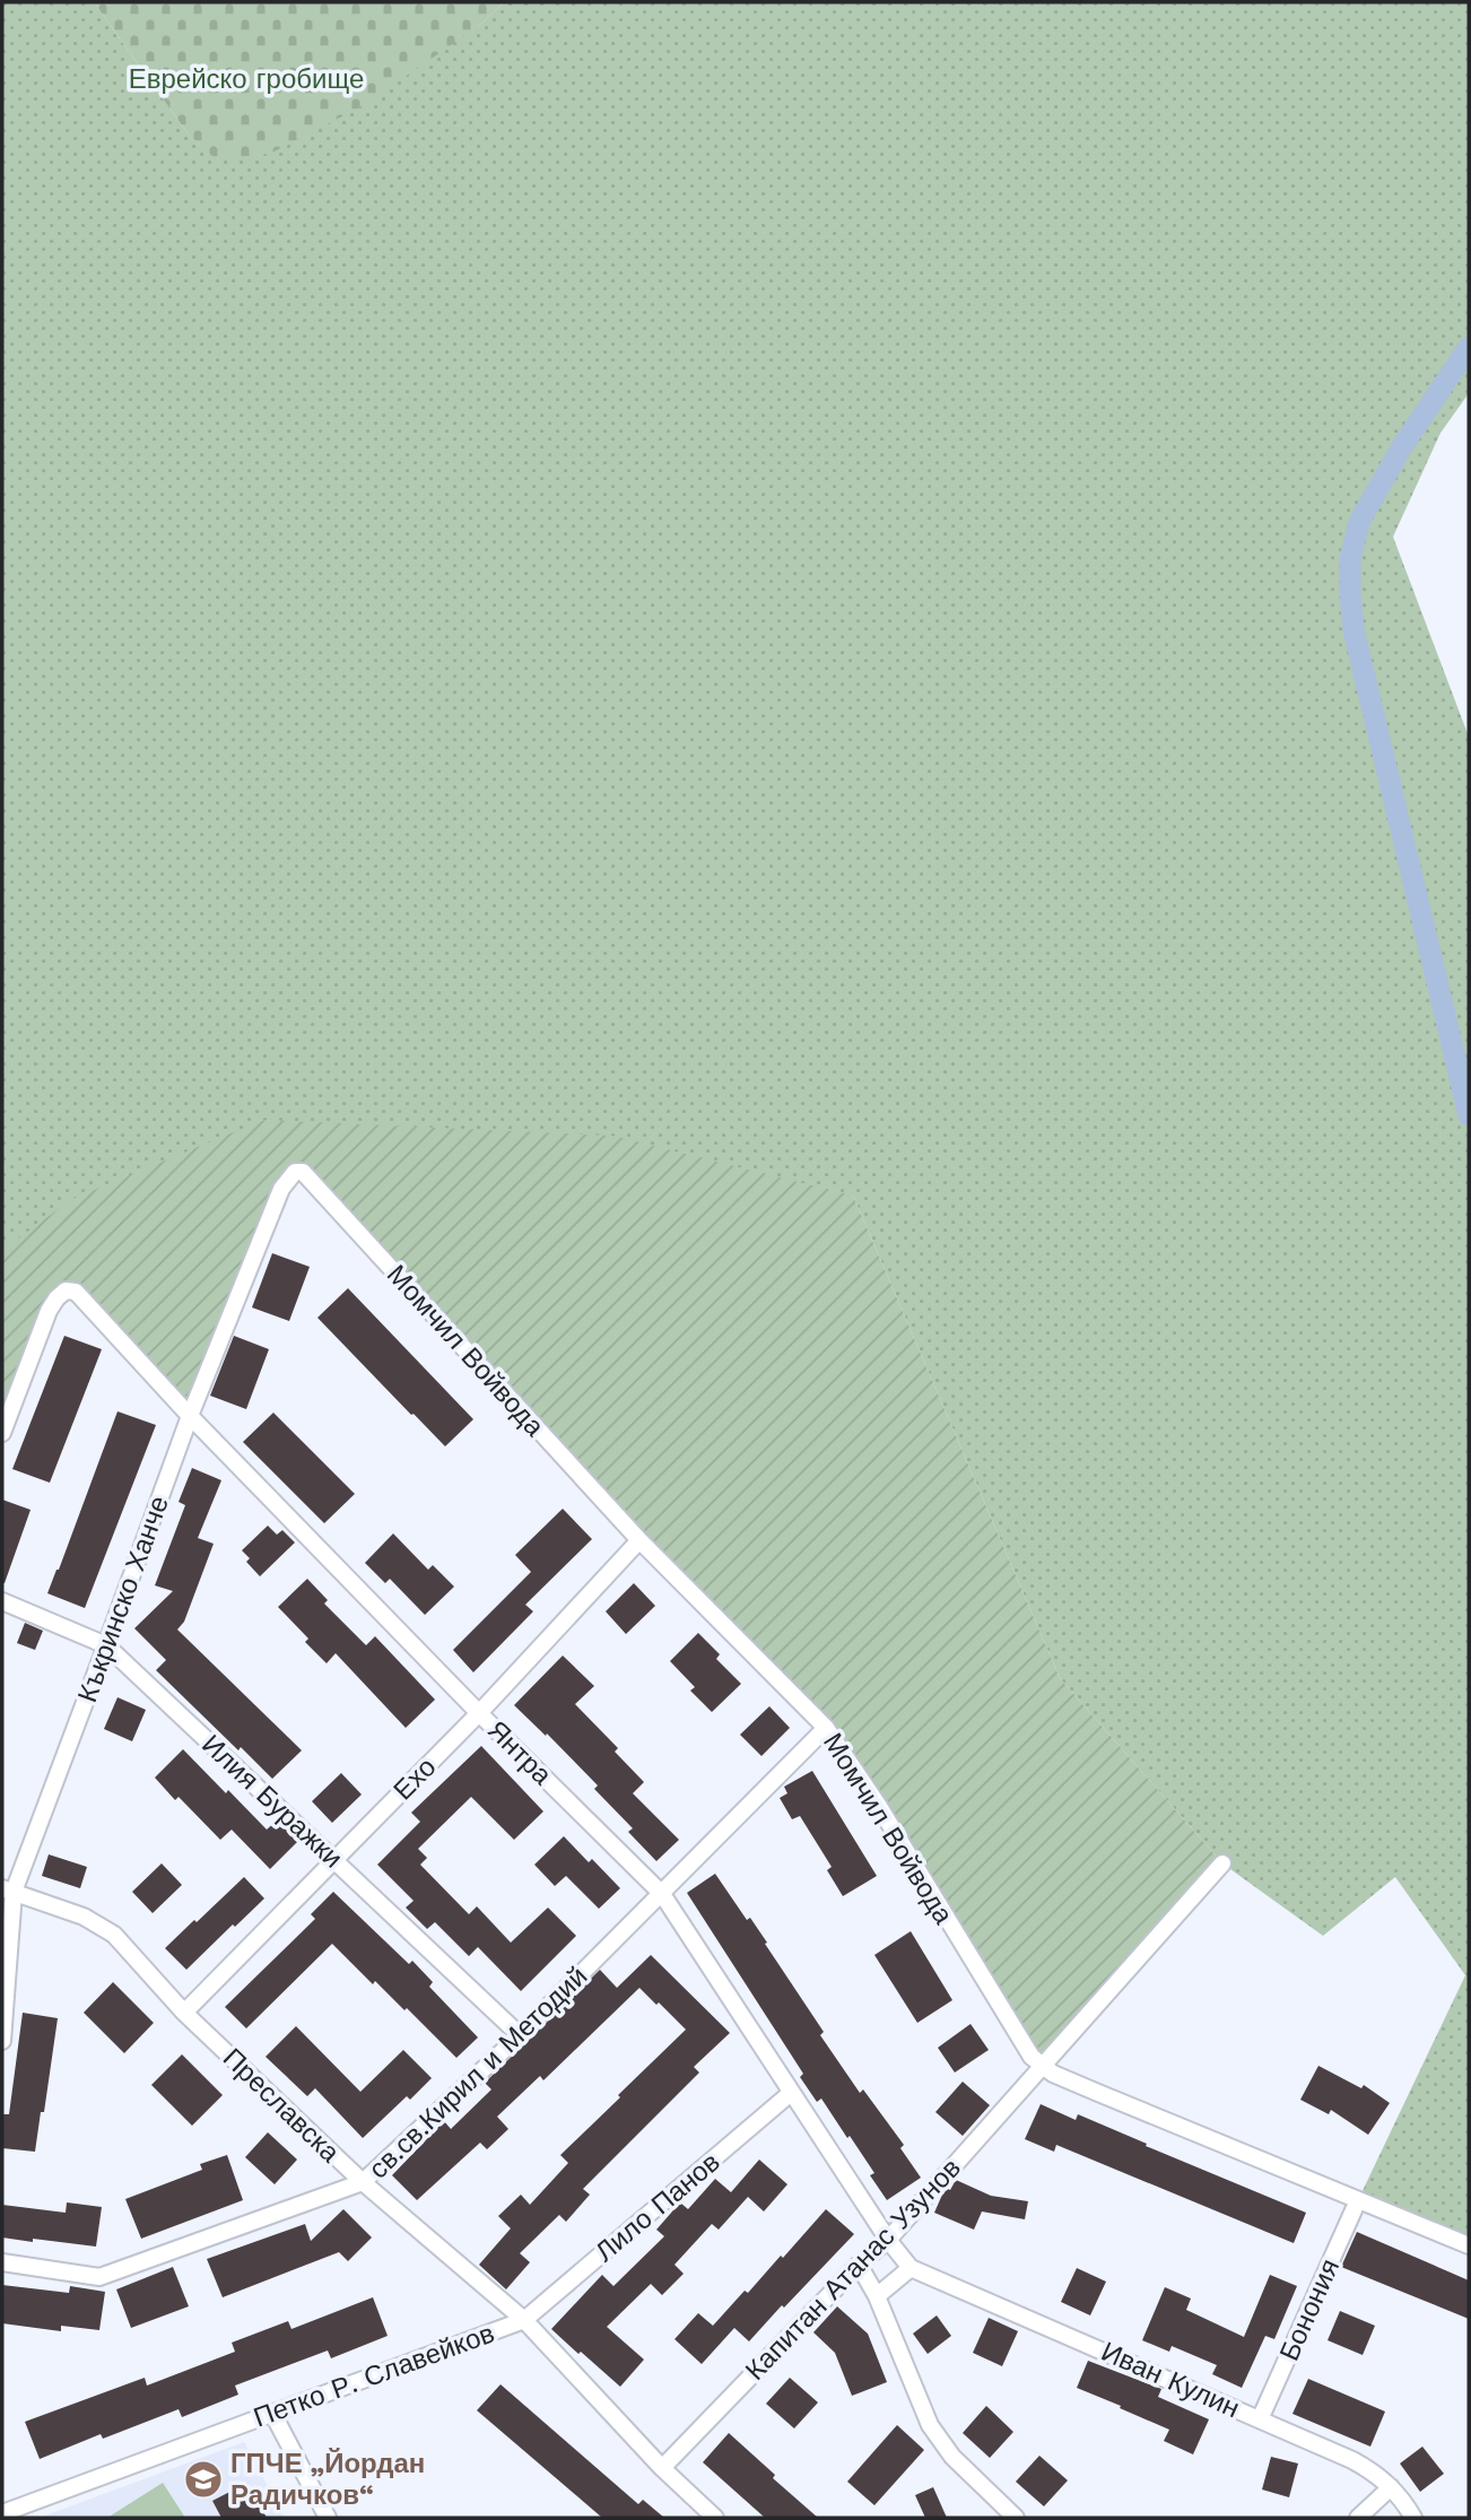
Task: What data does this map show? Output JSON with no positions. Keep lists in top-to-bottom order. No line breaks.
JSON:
{"streets":{"street":["Момчил Войвода","Къкринско Ханче","Янтра","Ехо","Илия Буражки","св.св.Кирил и Методий","Преславска","Лило Панов","Капитан Атанас Узунов","Бонония","Петко Р. Славейков","Иван Кулин"]},"crossings":[["Момчил Войвода","Къкринско Ханче"],["Момчил Войвода","Ехо"],["Момчил Войвода","св.св.Кирил и Методий"],["Момчил Войвода","Капитан Атанас Узунов"],["Момчил Войвода","Бонония"],["Къкринско Ханче","Янтра"],["Къкринско Ханче","Илия Буражки"],["Къкринско Ханче","Преславска"],["Янтра","Ехо"],["Янтра","св.св.Кирил и Методий"],["Янтра","Лило Панов"],["Янтра","Капитан Атанас Узунов"],["Янтра","Иван Кулин"],["Ехо","Илия Буражки"],["Ехо","Преславска"],["Илия Буражки","св.св.Кирил и Методий"],["св.св.Кирил и Методий","Преславска"],["Преславска","Лило Панов"],["Преславска","Капитан Атанас Узунов"],["Преславска","Петко Р. Славейков"],["Лило Панов","Петко Р. Славейков"],["Бонония","Иван Кулин"]],"parks":["Еврейско гробище"],"places":{"school or university":["ГПЧЕ „Йордан Радичков“"]}}
